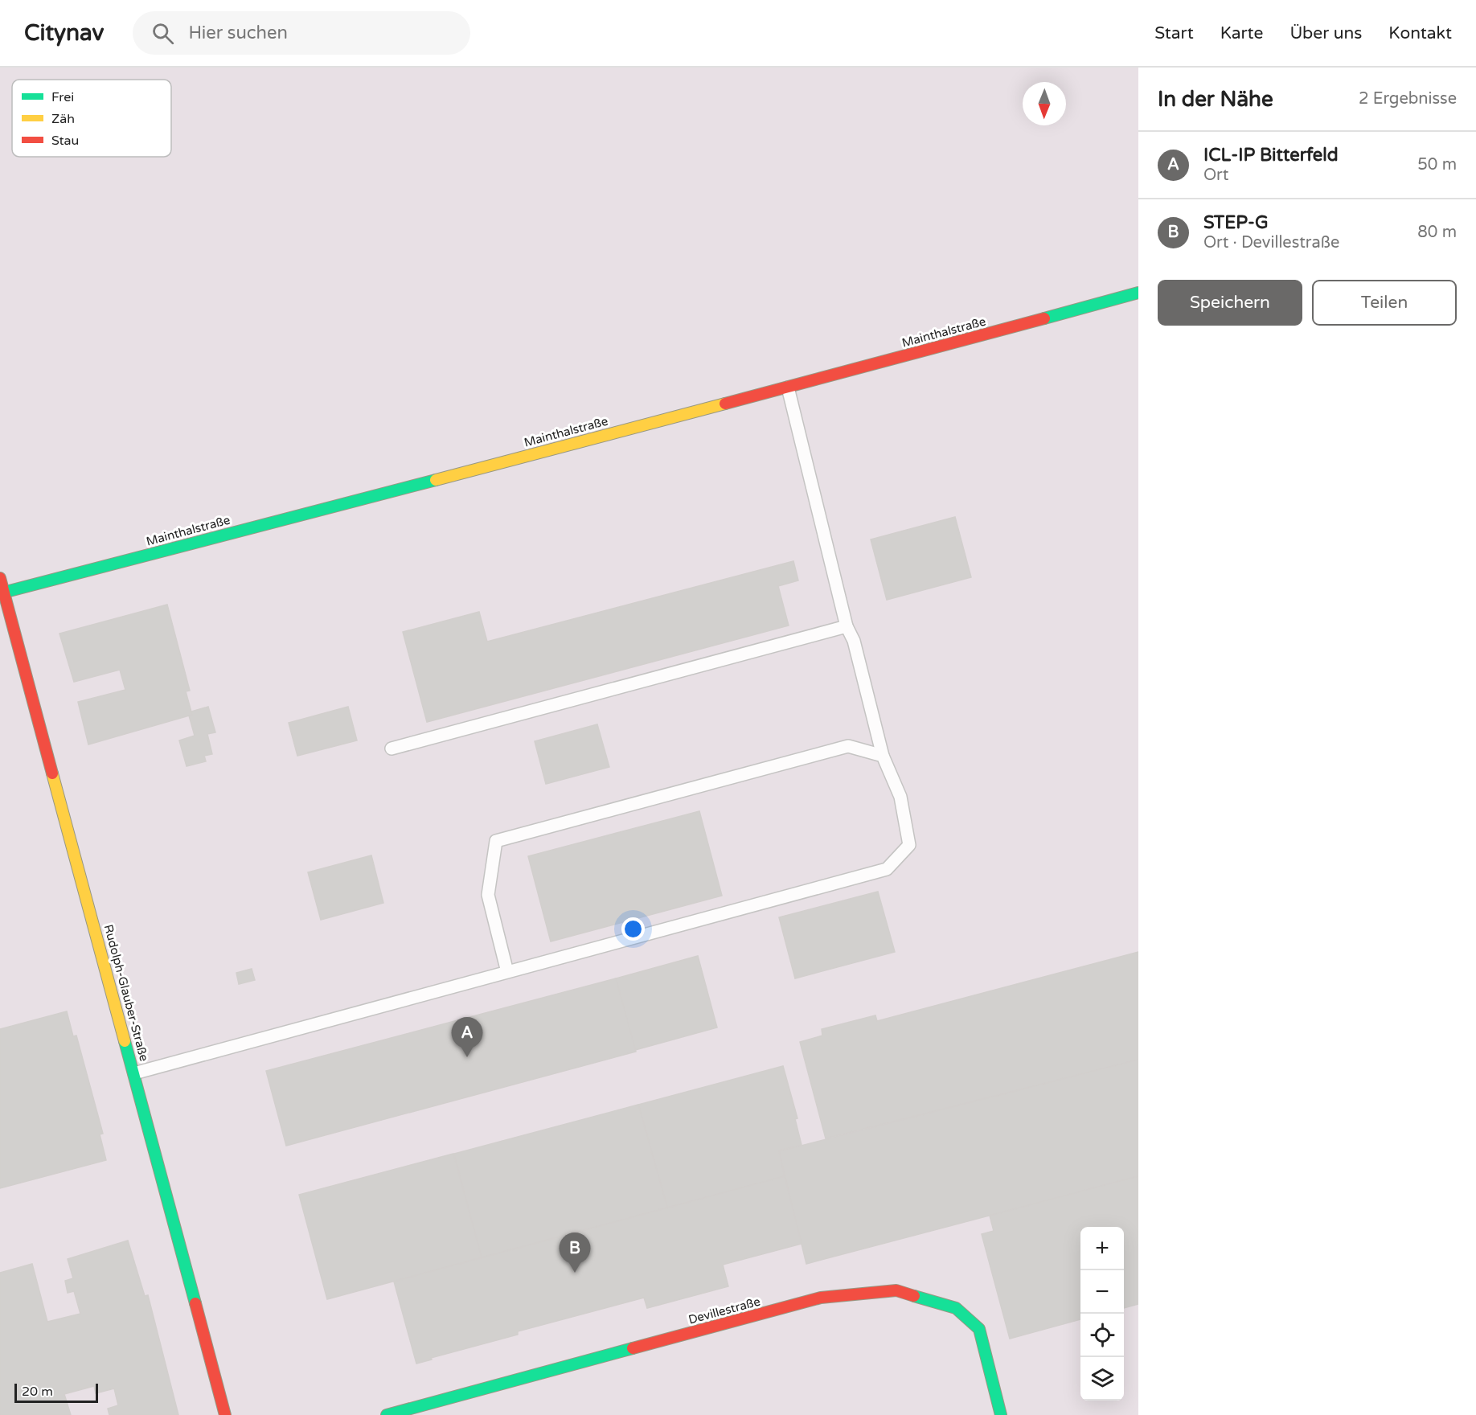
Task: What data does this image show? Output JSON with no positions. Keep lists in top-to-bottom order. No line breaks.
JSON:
{"streets":{"street":["Mainthalstraße","Rudolph-Glauber-Straße","Devillestraße"]},"crossings":[["Mainthalstraße","Rudolph-Glauber-Straße"]],"legend":["Frei","Zäh","Stau"],"scale_bar":"20 m","north":"bottom","page":{"header":"Citynav","search":"Hier suchen","nav":["Start","Karte","Über uns","Kontakt"],"heading":["In der Nähe","2 Ergebnisse"],"list":[{"mark":"A","name":"ICL-IP Bitterfeld","note":"Ort","value":"50 m"},{"mark":"B","name":"STEP-G","note":"Ort · Devillestraße","value":"80 m"}],"buttons":["Speichern","Teilen"],"pins":["A","B"],"map_buttons":["+","−"],"scale":"20 m"}}
